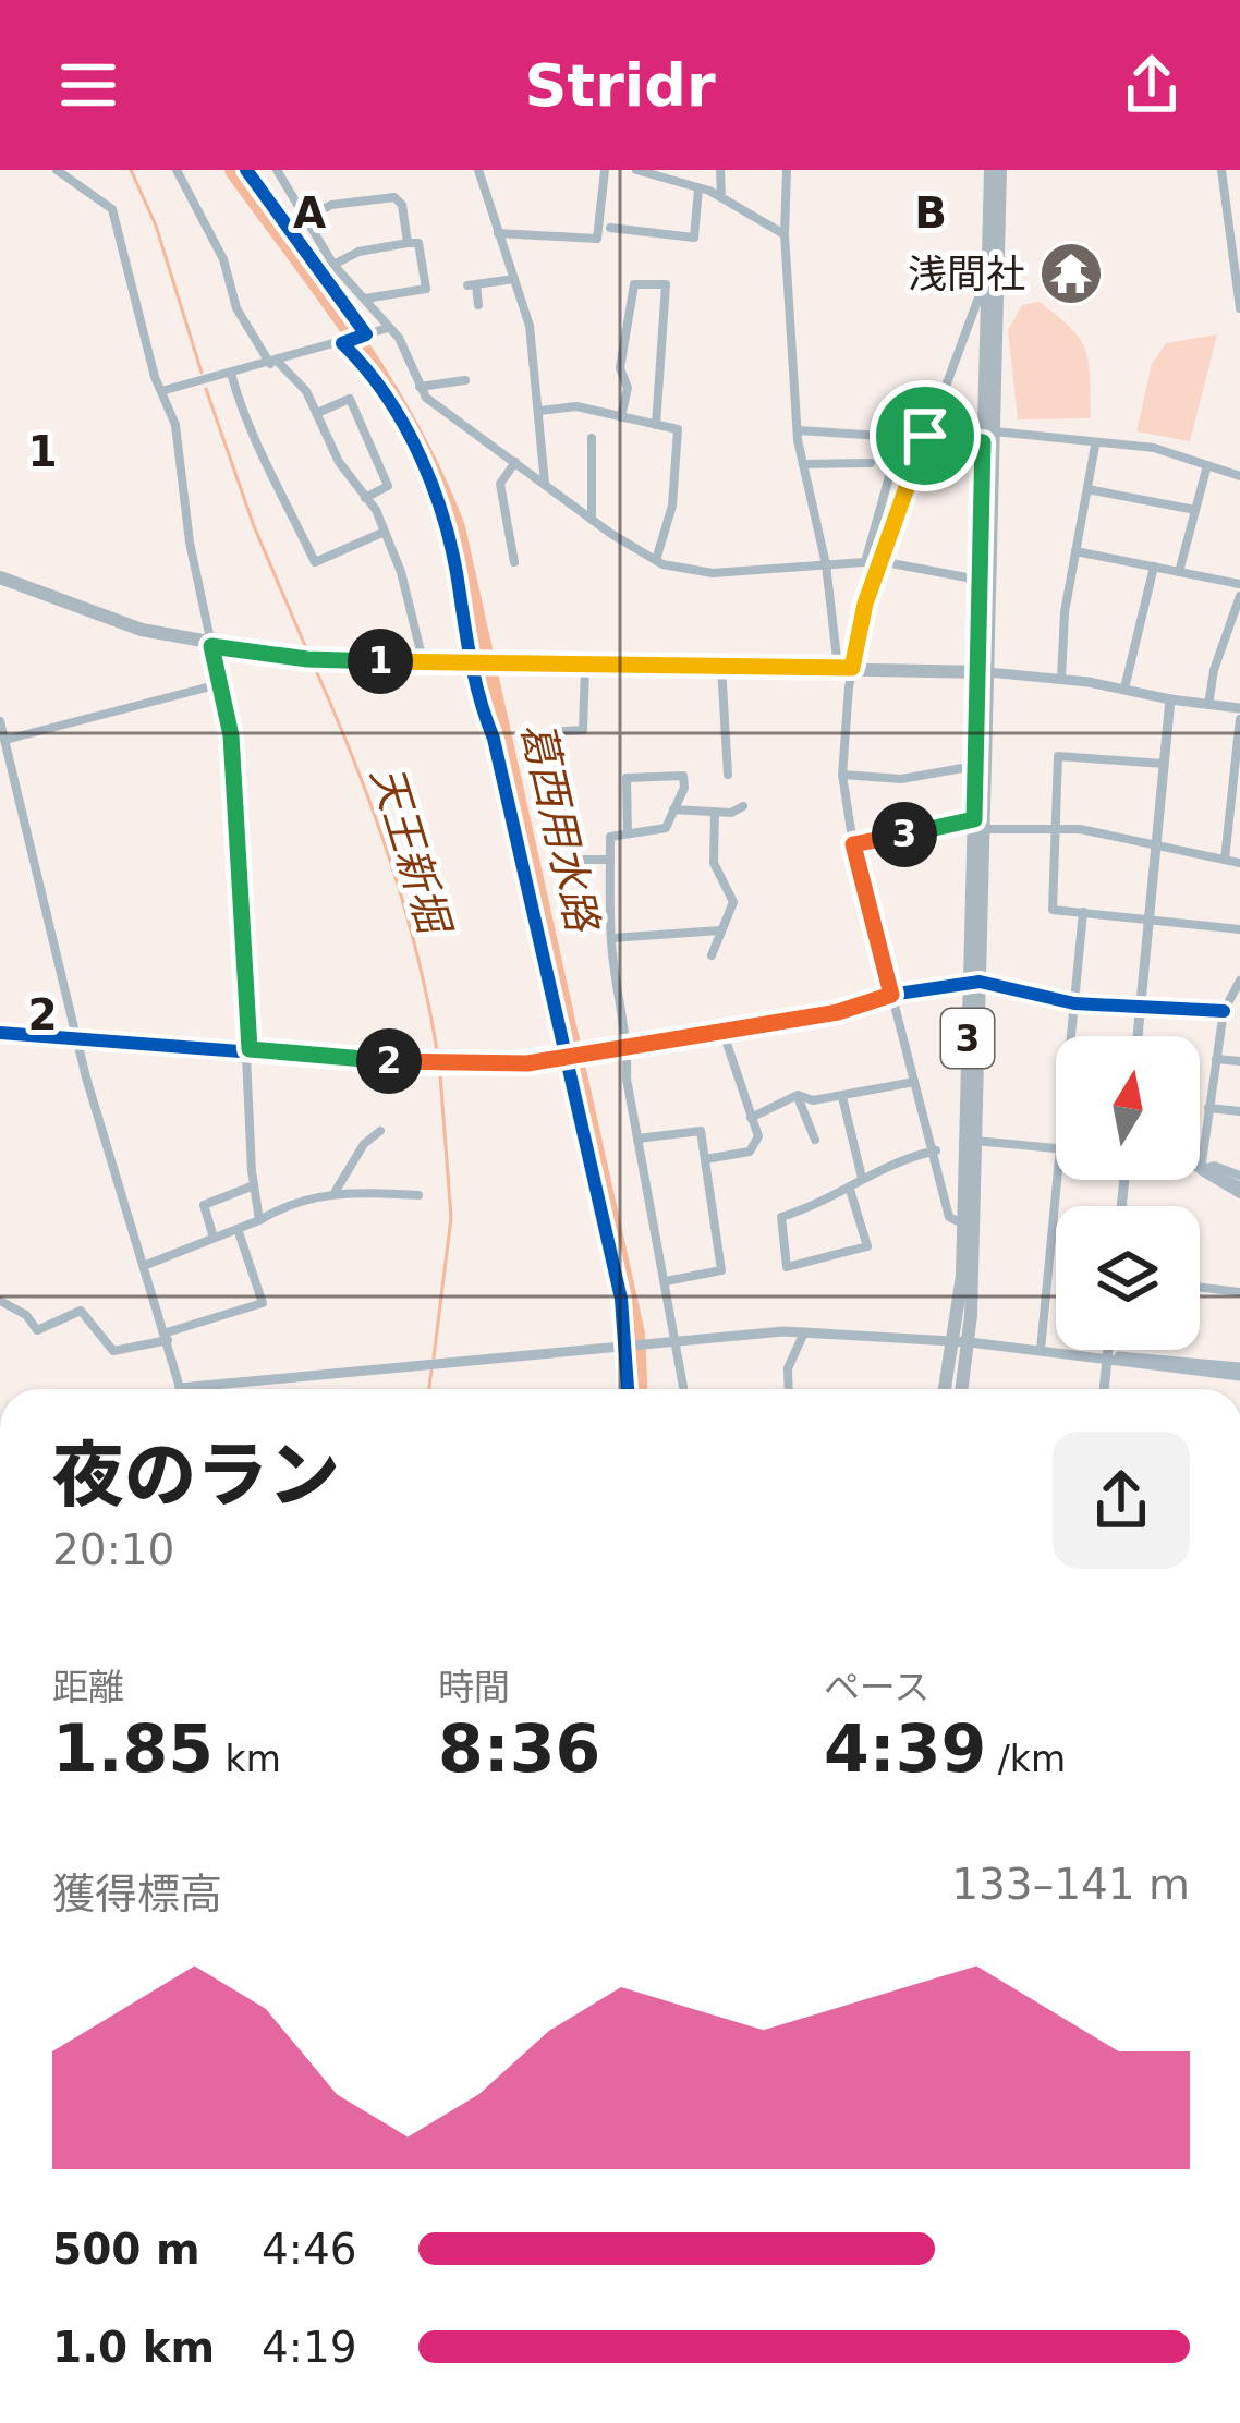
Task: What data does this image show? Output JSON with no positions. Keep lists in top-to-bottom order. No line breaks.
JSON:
{"streets":{"main road":["3"]},"water":["葛西用水路","天王新堀"],"places":{"temple":["浅間社"]},"north":"top","page":{"header":"Stridr","pins":["1","3","2"],"heading":["夜のラン","20:10"],"stats":[["距離","1.85 km"],["時間","8:36"],["ペース","4:39 /km"]],"chart":["獲得標高","133–141 m"],"list":[{"name":"500 m","note":"4:46"},{"name":"1.0 km","note":"4:19"}]},"grid":{"columns":["A","B"],"rows":["1","2"]}}
